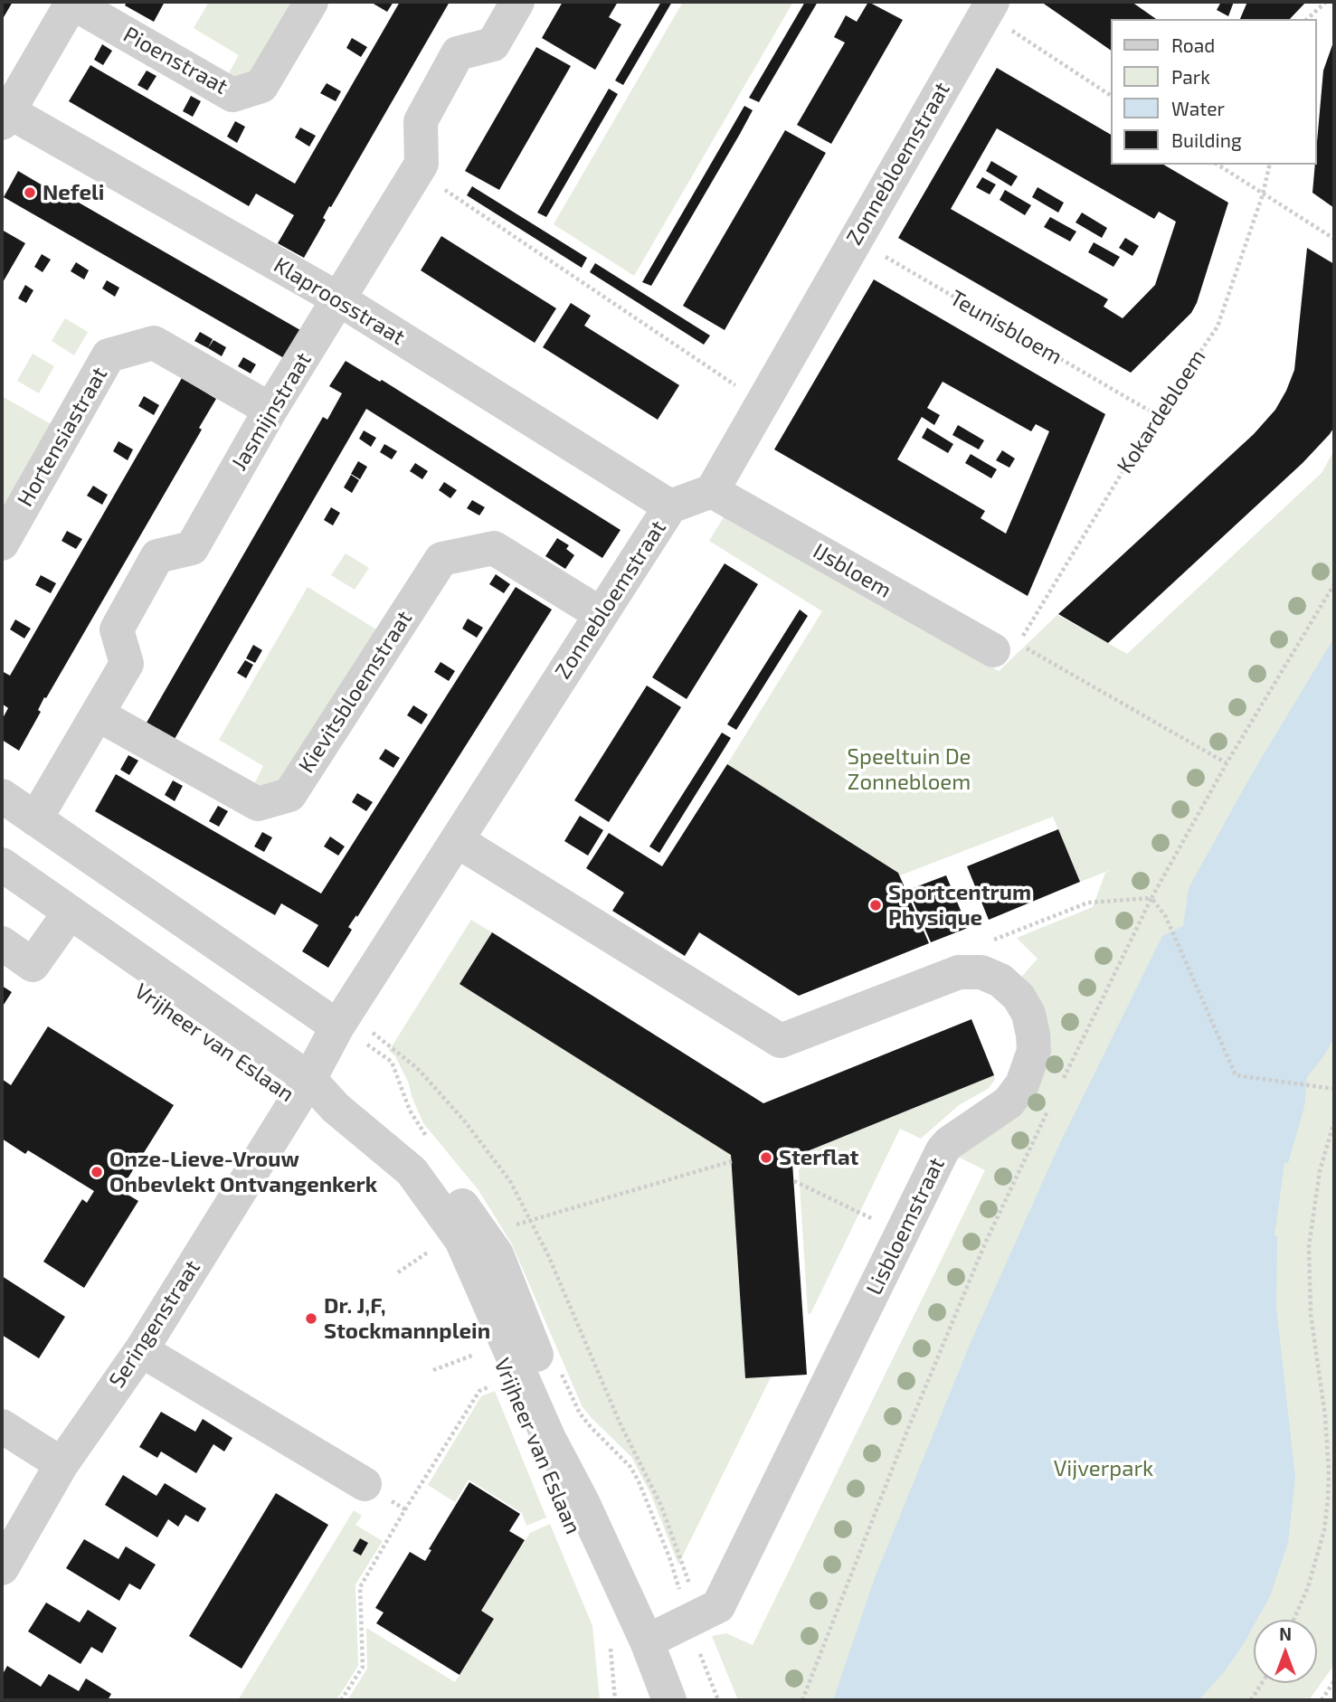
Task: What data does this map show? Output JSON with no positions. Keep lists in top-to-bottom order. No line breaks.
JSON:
{"streets":{"street":["Pioenstraat","Zonnebloemstraat","Klaproosstraat","Jasmijnstraat","Hortensiastraat","IJsbloem","Kievitsbloemstraat","Vrijheer van Eslaan","Lisbloemstraat","Seringenstraat"],"path":["Teunisbloem","Kokardebloem"]},"crossings":[["Zonnebloemstraat","Klaproosstraat"],["Zonnebloemstraat","Teunisbloem"],["Zonnebloemstraat","IJsbloem"],["Zonnebloemstraat","Kievitsbloemstraat"],["Zonnebloemstraat","Vrijheer van Eslaan"],["Zonnebloemstraat","Seringenstraat"],["Klaproosstraat","Jasmijnstraat"],["Teunisbloem","Kokardebloem"],["Jasmijnstraat","Hortensiastraat"],["Jasmijnstraat","Kievitsbloemstraat"],["Kokardebloem","IJsbloem"],["Vrijheer van Eslaan","Lisbloemstraat"],["Vrijheer van Eslaan","Seringenstraat"]],"parks":["Speeltuin De Zonnebloem","Vijverpark"],"places":["Nefeli","Sportcentrum Physique","Sterflat","Onze-Lieve-Vrouw Onbevlekt Ontvangenkerk","Dr. J,F, Stockmannplein"],"legend":["Road","Park","Water","Building"],"north":"top"}
